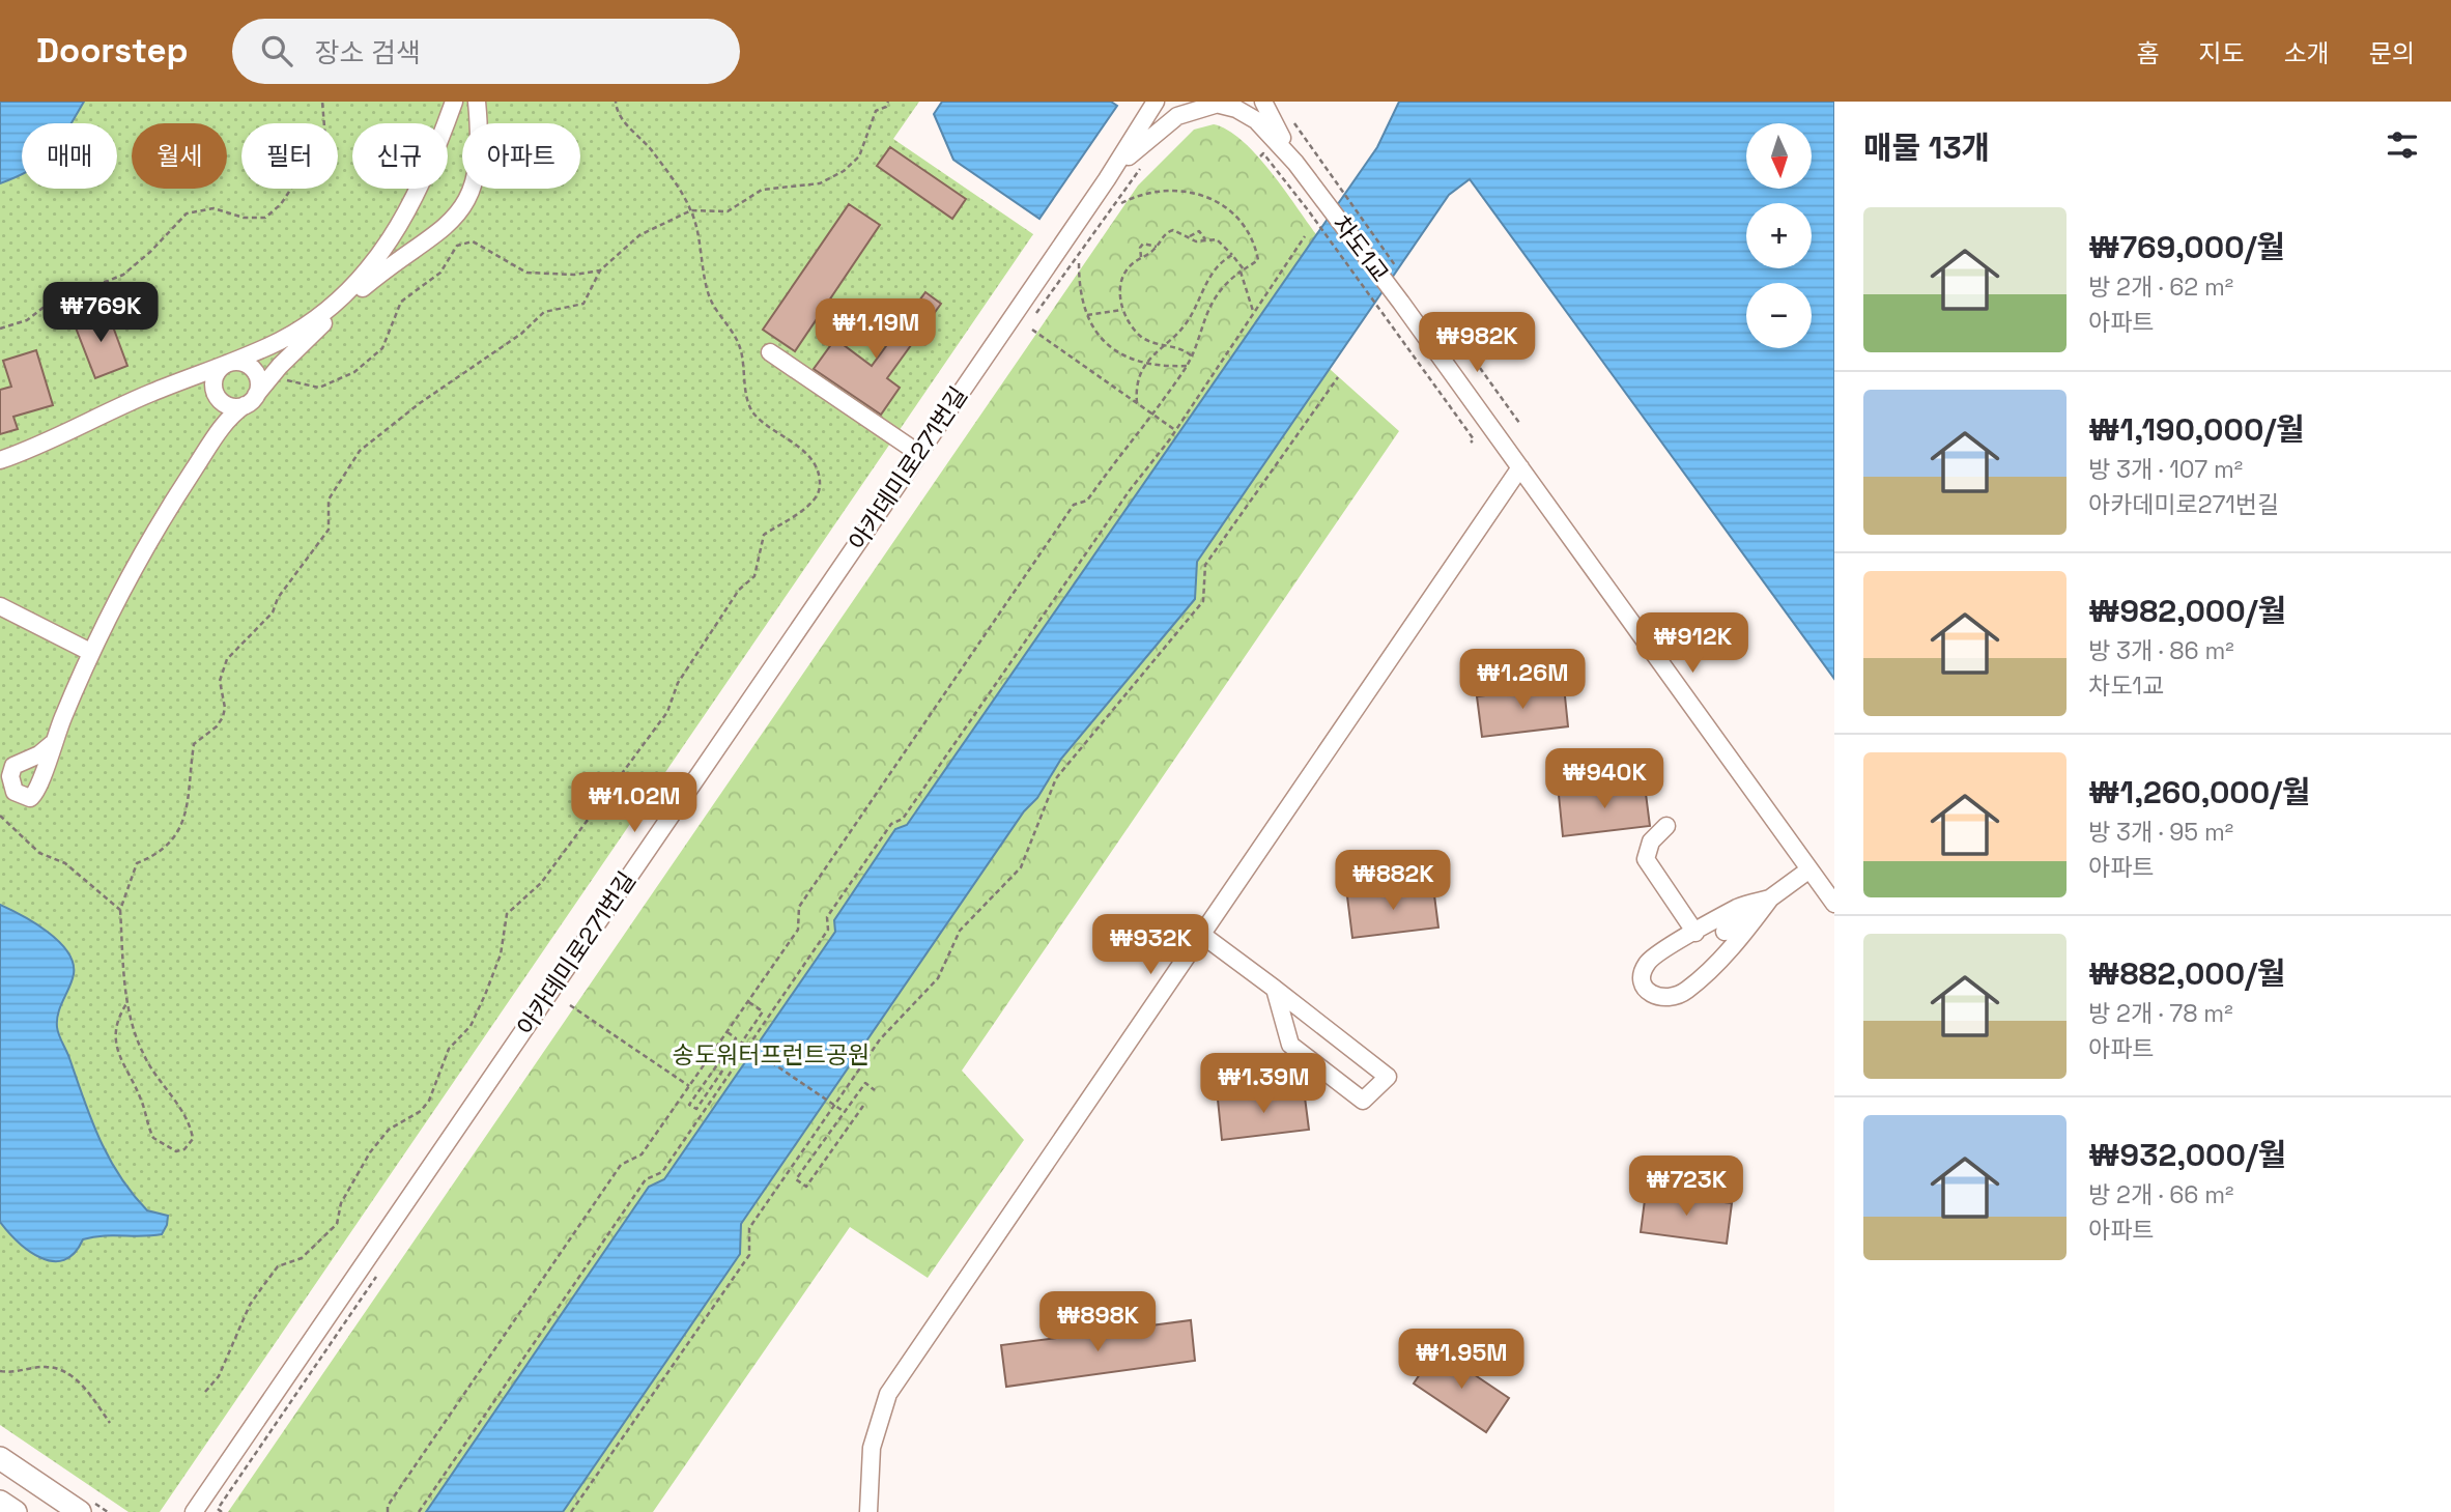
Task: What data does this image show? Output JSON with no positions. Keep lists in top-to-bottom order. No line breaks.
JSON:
{"streets":{"street":["차도1교","아카데미로271번길"]},"parks":["송도워터프런트공원"],"north":"bottom","page":{"header":"Doorstep","search":"장소 검색","nav":["홈","지도","소개","문의"],"heading":"매물 13개","map_buttons":["+","−"],"chip":["매매","월세","필터","신규","아파트"],"list":[{"name":"₩769,000/월","note":"방 2개 · 62 m² · 아파트"},{"name":"₩1,190,000/월","note":"방 3개 · 107 m² · 아카데미로271번길"},{"name":"₩982,000/월","note":"방 3개 · 86 m² · 차도1교"},{"name":"₩1,260,000/월","note":"방 3개 · 95 m² · 아파트"},{"name":"₩882,000/월","note":"방 2개 · 78 m² · 아파트"},{"name":"₩932,000/월","note":"방 2개 · 66 m² · 아파트"}],"price":["₩769K","₩1.19M","₩982K","₩912K","₩1.26M","₩940K","₩1.02M","₩882K","₩932K","₩1.39M","₩723K","₩898K","₩1.95M"]}}
